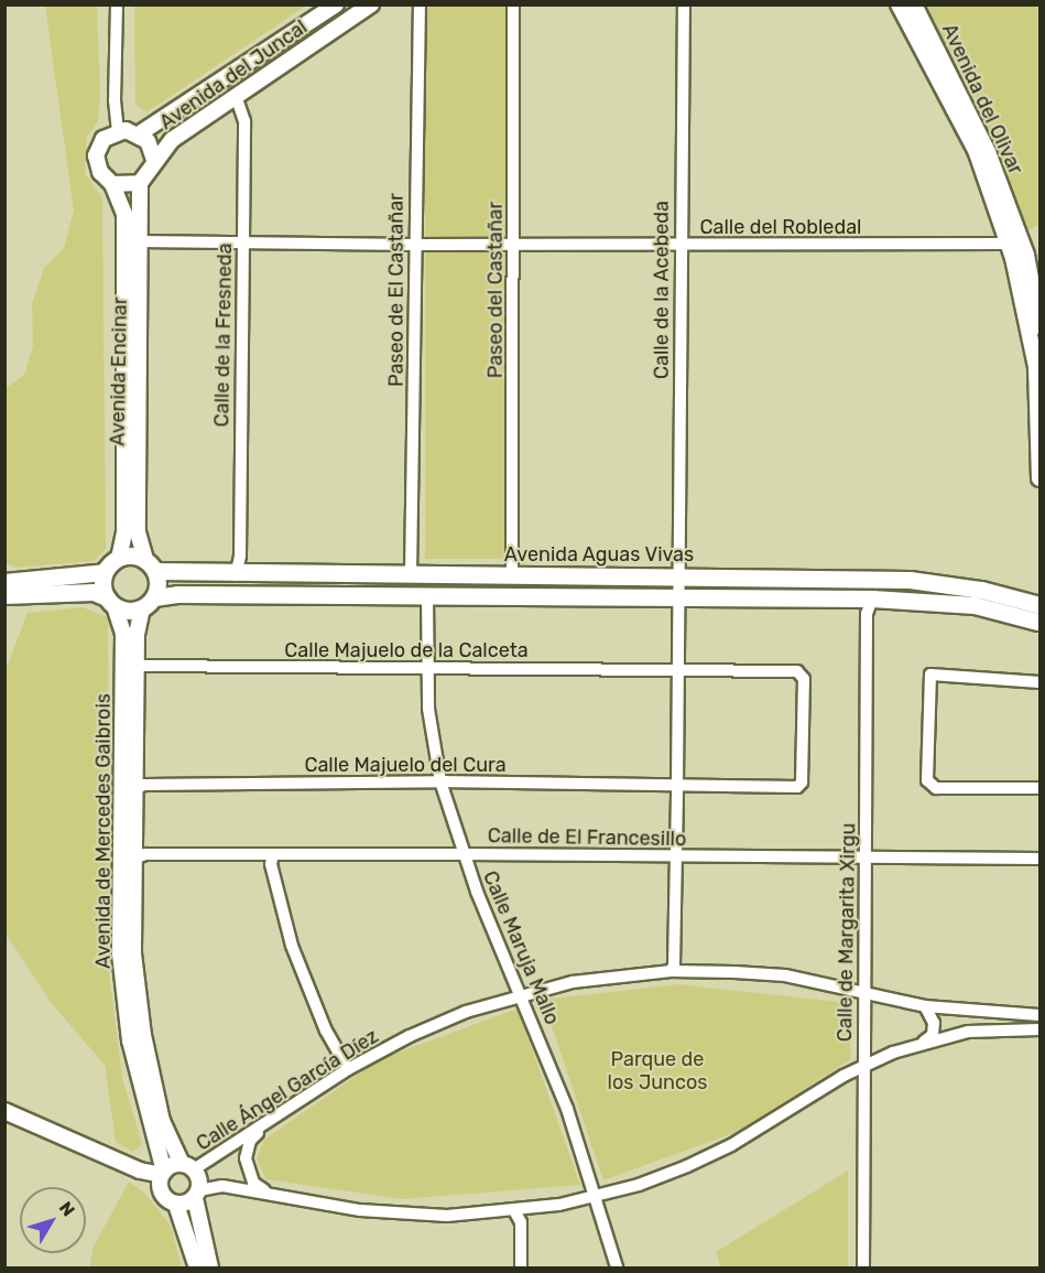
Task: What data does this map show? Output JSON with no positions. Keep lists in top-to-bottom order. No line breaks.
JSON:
{"streets":{"main road":["Avenida Aguas Vivas"],"street":["Avenida del Juncal","Avenida del Olivar","Calle del Robledal","Paseo de El Castañar","Paseo del Castañar","Calle de la Acebeda","Calle de la Fresneda","Avenida Encinar","Calle Majuelo de la Calceta","Calle Majuelo del Cura","Avenida de Mercedes Gaibrois","Calle de El Francesillo","Calle de Margarita Xirgu","Calle Maruja Mallo","Calle Ángel García Díez"]},"crossings":[["Avenida del Juncal","Calle de la Fresneda"],["Avenida del Juncal","Avenida Encinar"],["Avenida del Olivar","Calle del Robledal"],["Calle del Robledal","Paseo de El Castañar"],["Calle del Robledal","Paseo del Castañar"],["Calle del Robledal","Calle de la Acebeda"],["Calle del Robledal","Calle de la Fresneda"],["Calle del Robledal","Avenida Encinar"],["Paseo de El Castañar","Avenida Aguas Vivas"],["Paseo del Castañar","Avenida Aguas Vivas"],["Calle de la Acebeda","Avenida Aguas Vivas"],["Calle de la Acebeda","Calle Majuelo de la Calceta"],["Calle de la Acebeda","Calle Majuelo del Cura"],["Calle de la Acebeda","Calle de El Francesillo"],["Calle de la Acebeda","Calle Ángel García Díez"],["Calle de la Fresneda","Avenida Aguas Vivas"],["Avenida Encinar","Avenida Aguas Vivas"],["Avenida Encinar","Avenida de Mercedes Gaibrois"],["Avenida Aguas Vivas","Avenida de Mercedes Gaibrois"],["Avenida Aguas Vivas","Calle de Margarita Xirgu"],["Avenida Aguas Vivas","Calle Maruja Mallo"],["Calle Majuelo de la Calceta","Calle Majuelo del Cura"],["Calle Majuelo de la Calceta","Avenida de Mercedes Gaibrois"],["Calle Majuelo de la Calceta","Calle Maruja Mallo"],["Calle Majuelo del Cura","Avenida de Mercedes Gaibrois"],["Calle Majuelo del Cura","Calle Maruja Mallo"],["Avenida de Mercedes Gaibrois","Calle de El Francesillo"],["Avenida de Mercedes Gaibrois","Calle Ángel García Díez"],["Calle de El Francesillo","Calle de Margarita Xirgu"],["Calle de El Francesillo","Calle Maruja Mallo"],["Calle de Margarita Xirgu","Calle Ángel García Díez"],["Calle Maruja Mallo","Calle Ángel García Díez"]],"parks":["Parque de los Juncos"],"north":"top right"}
